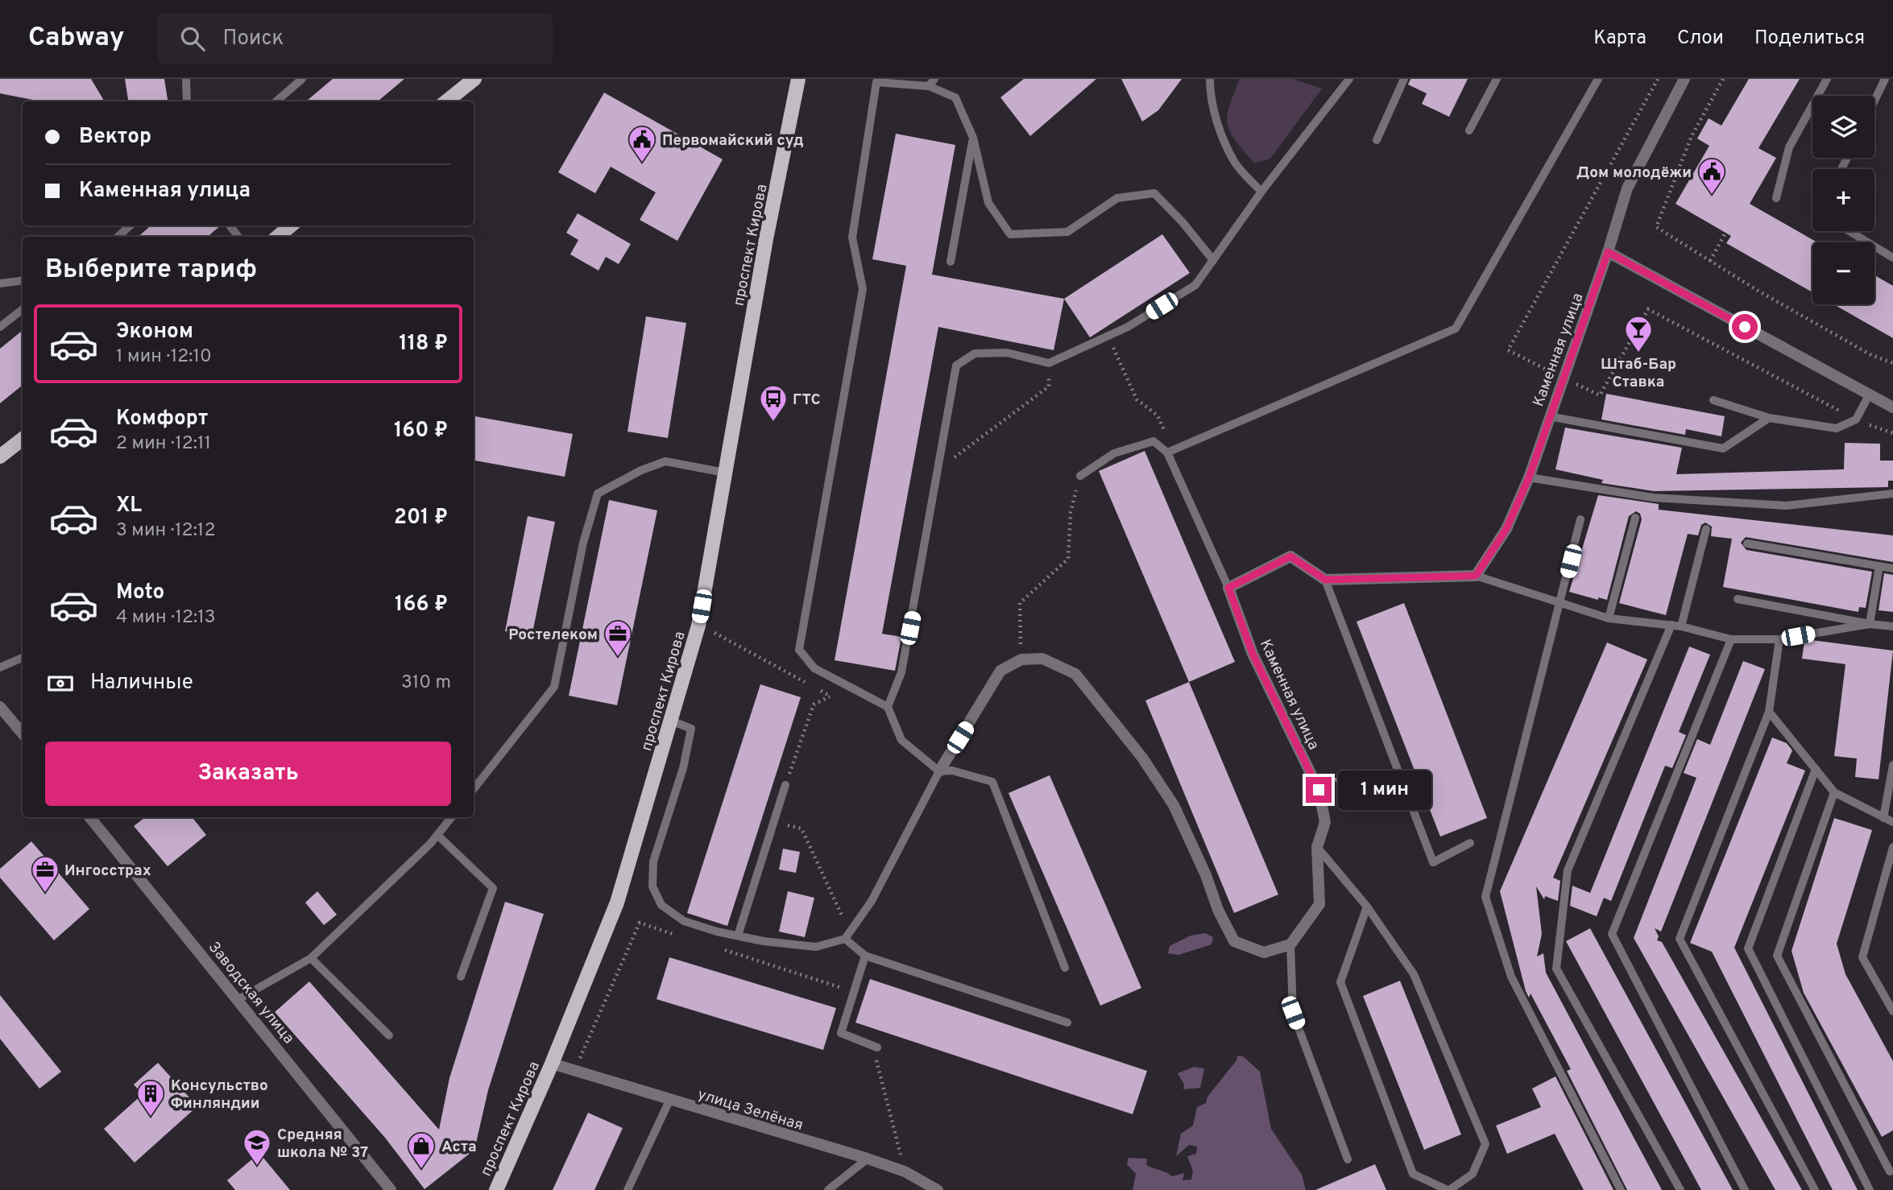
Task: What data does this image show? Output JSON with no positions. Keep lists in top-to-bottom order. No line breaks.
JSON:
{"streets":{"main road":["проспект Кирова"],"street":["Каменная улица","Заводская улица","улица Зелёная"]},"crossings":[["проспект Кирова","улица Зелёная"]],"places":{"public building":["Первомайский суд","Дом молодёжи"],"bar":["Штаб-Бар Ставка"],"bus stop":["ГТС"],"office":["Ростелеком","Ингосстрах"],"building":["Консульство Финляндии"],"school or university":["Средняя школа № 37"],"shop":["Аста"]},"page":{"header":"Cabway","search":"Поиск","nav":["Карта","Слои","Поделиться"],"map_buttons":["+","−"],"banner":["Вектор","Каменная улица"],"heading":"Выберите тариф","list":[{"name":"Эконом","note":"1 мин · 12:10","value":"118 ₽"},{"name":"Комфорт","note":"2 мин · 12:11","value":"160 ₽"},{"name":"XL","note":"3 мин · 12:12","value":"201 ₽"},{"name":"Moto","note":"4 мин · 12:13","value":"166 ₽"}],"pay":["Наличные","310 m"],"buttons":"Заказать","bubble":"1 мин"}}
